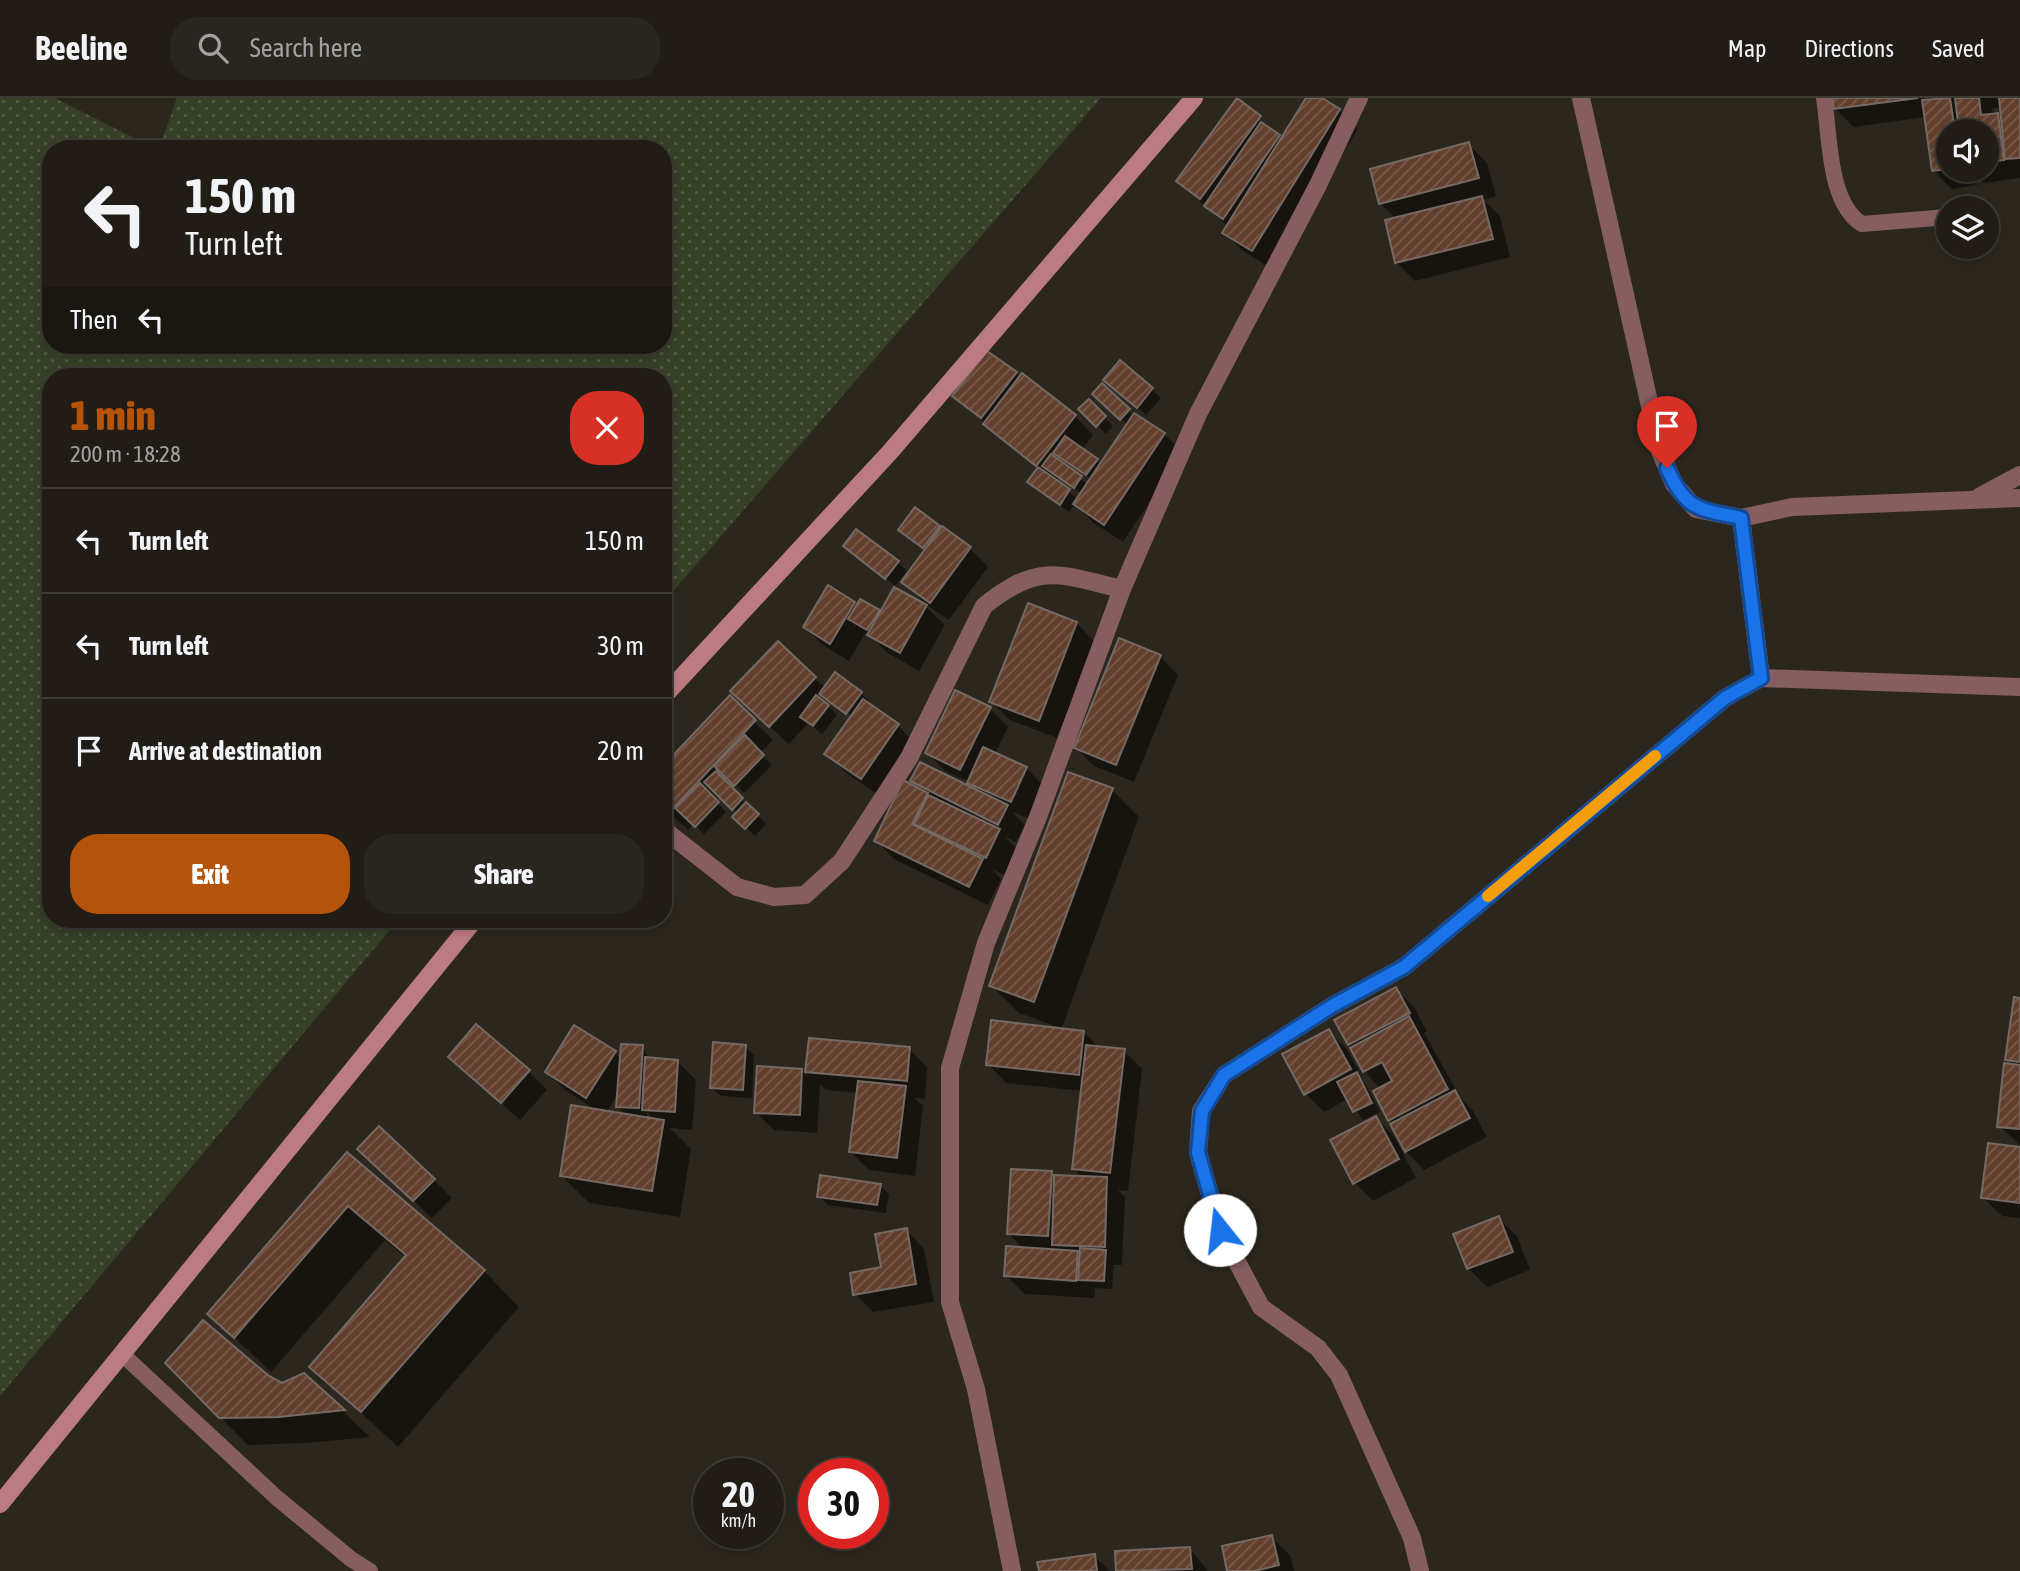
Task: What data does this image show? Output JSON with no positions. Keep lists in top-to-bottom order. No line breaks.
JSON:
{"page":{"header":"Beeline","search":"Search here","nav":["Map","Directions","Saved"],"turn":["150 m","Turn left"],"then":"Then","heading":["1 min","200 m · 18:28"],"list":[{"name":"Turn left","value":"150 m"},{"name":"Turn left","value":"30 m"},{"name":"Arrive at destination","value":"20 m"}],"buttons":["Exit","Share"],"speed":"20 km/h","limit":"30"}}
